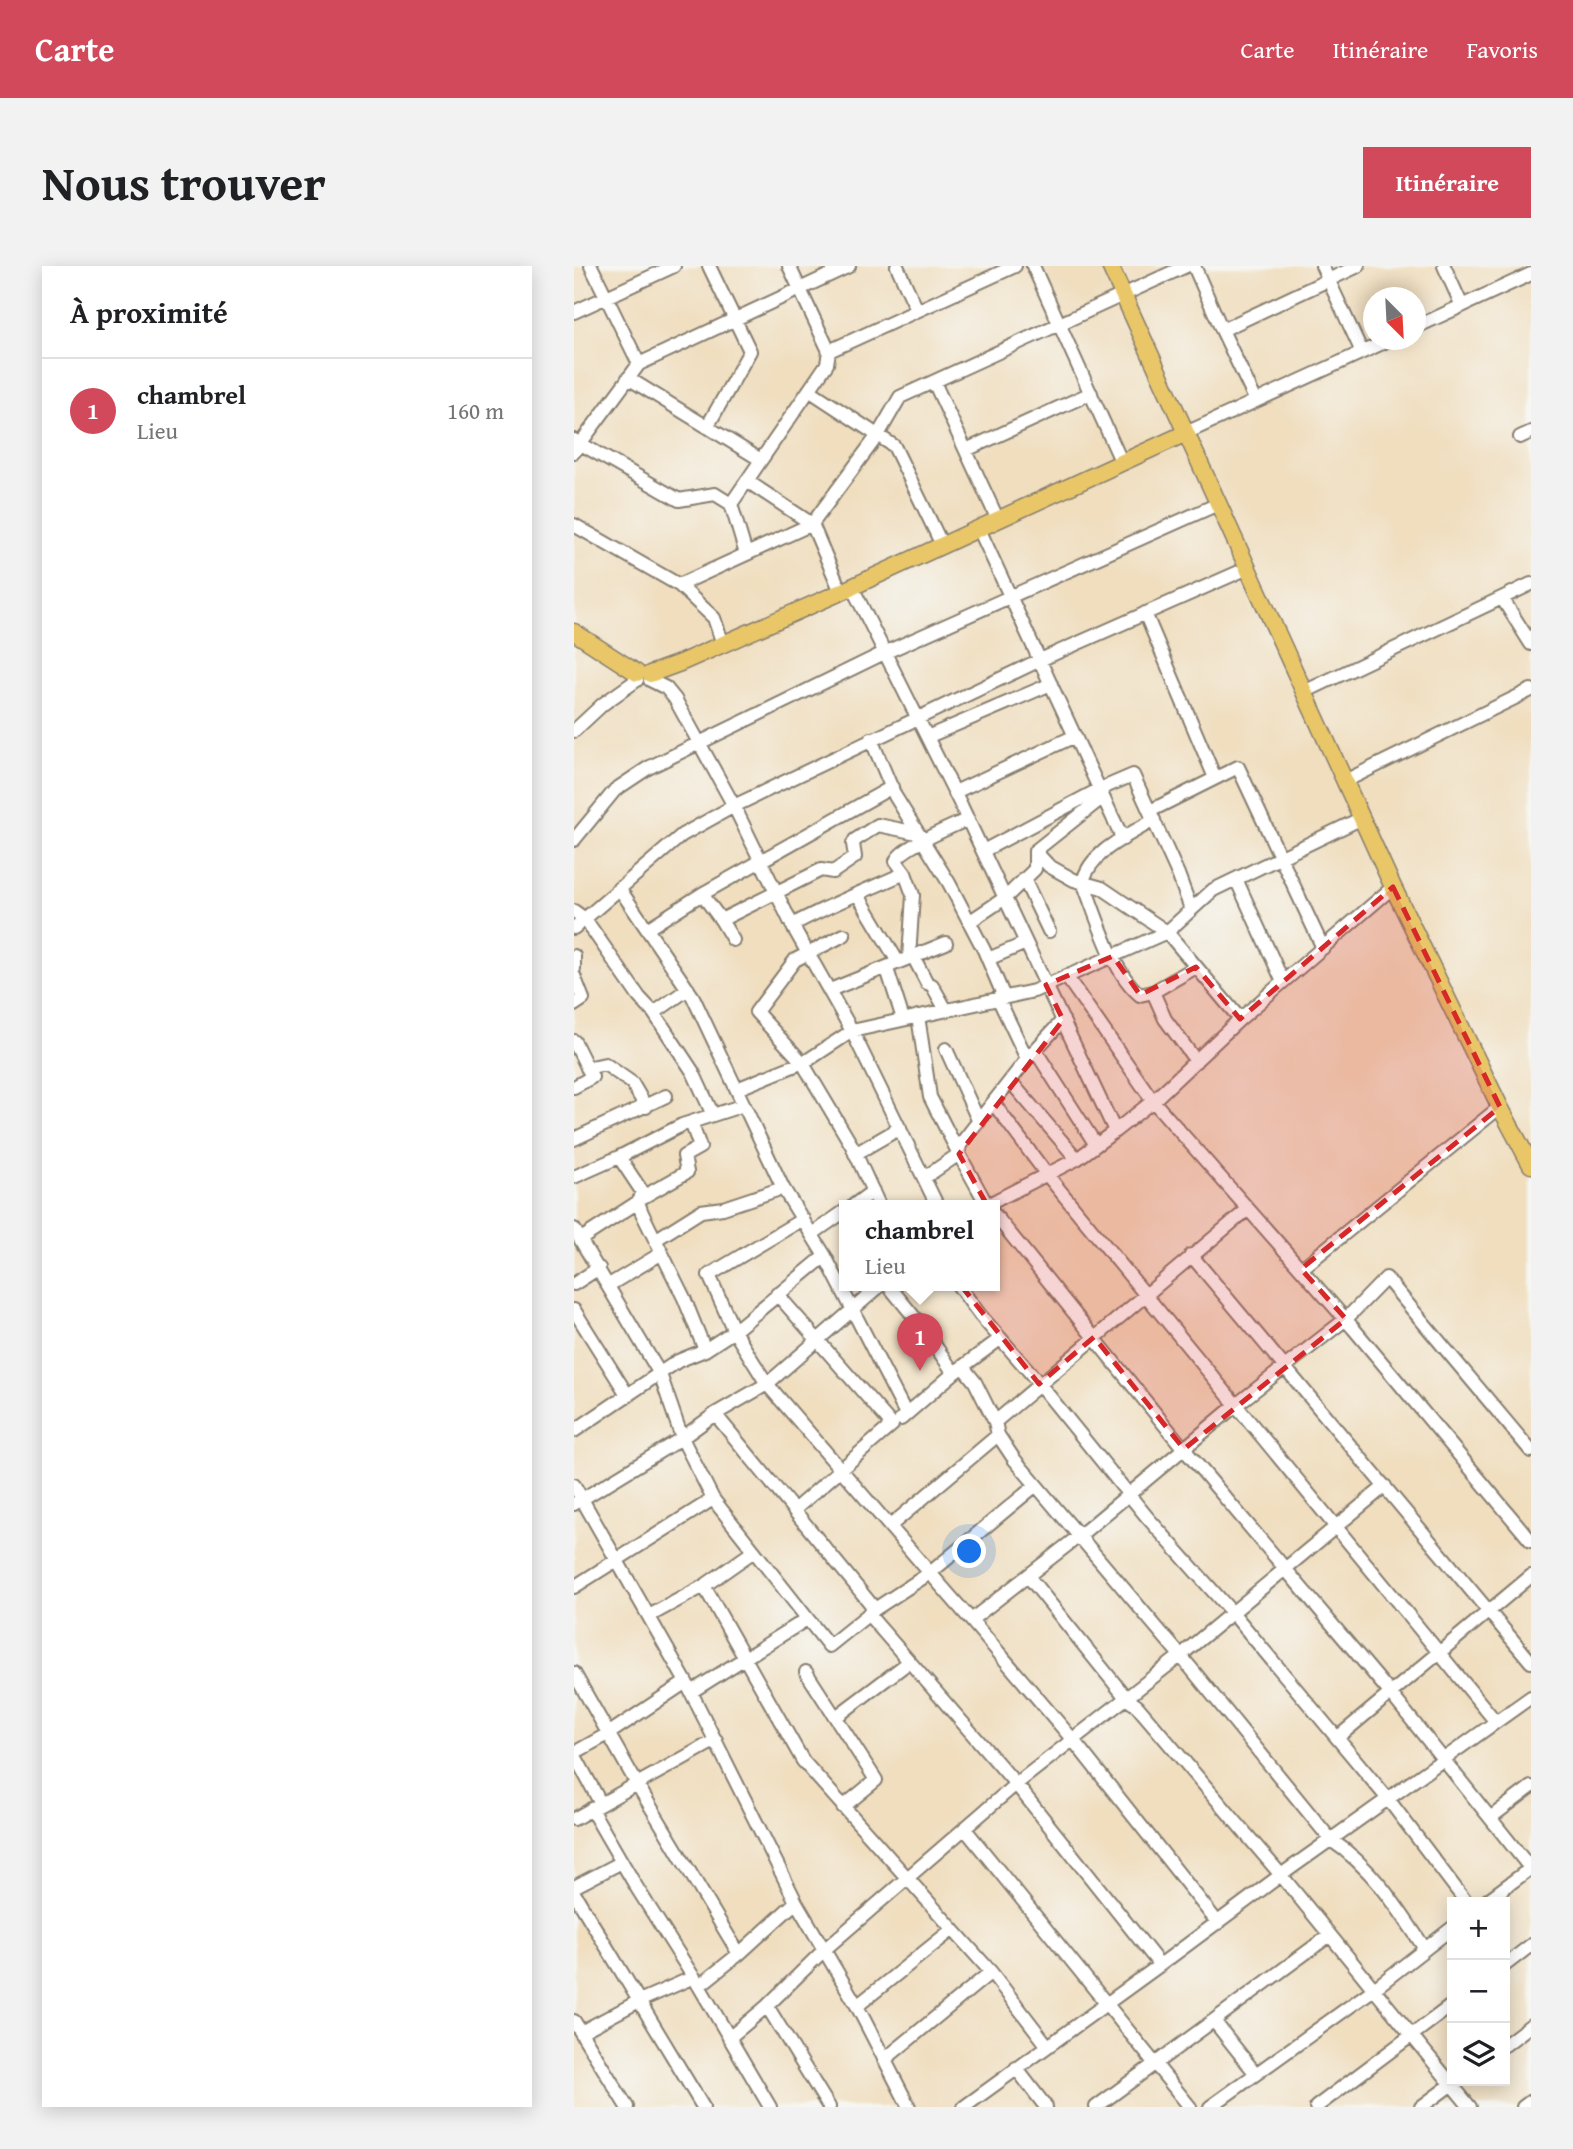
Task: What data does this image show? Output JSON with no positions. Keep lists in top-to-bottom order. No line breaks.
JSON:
{"north":"bottom right","page":{"header":"Carte","nav":["Carte","Itinéraire","Favoris"],"title":"Nous trouver","buttons":"Itinéraire","heading":"À proximité","list":[{"mark":"1","name":"chambrel","note":"Lieu","value":"160 m"}],"popup":["chambrel","Lieu"],"pins":"1","map_buttons":["+","−"]}}
